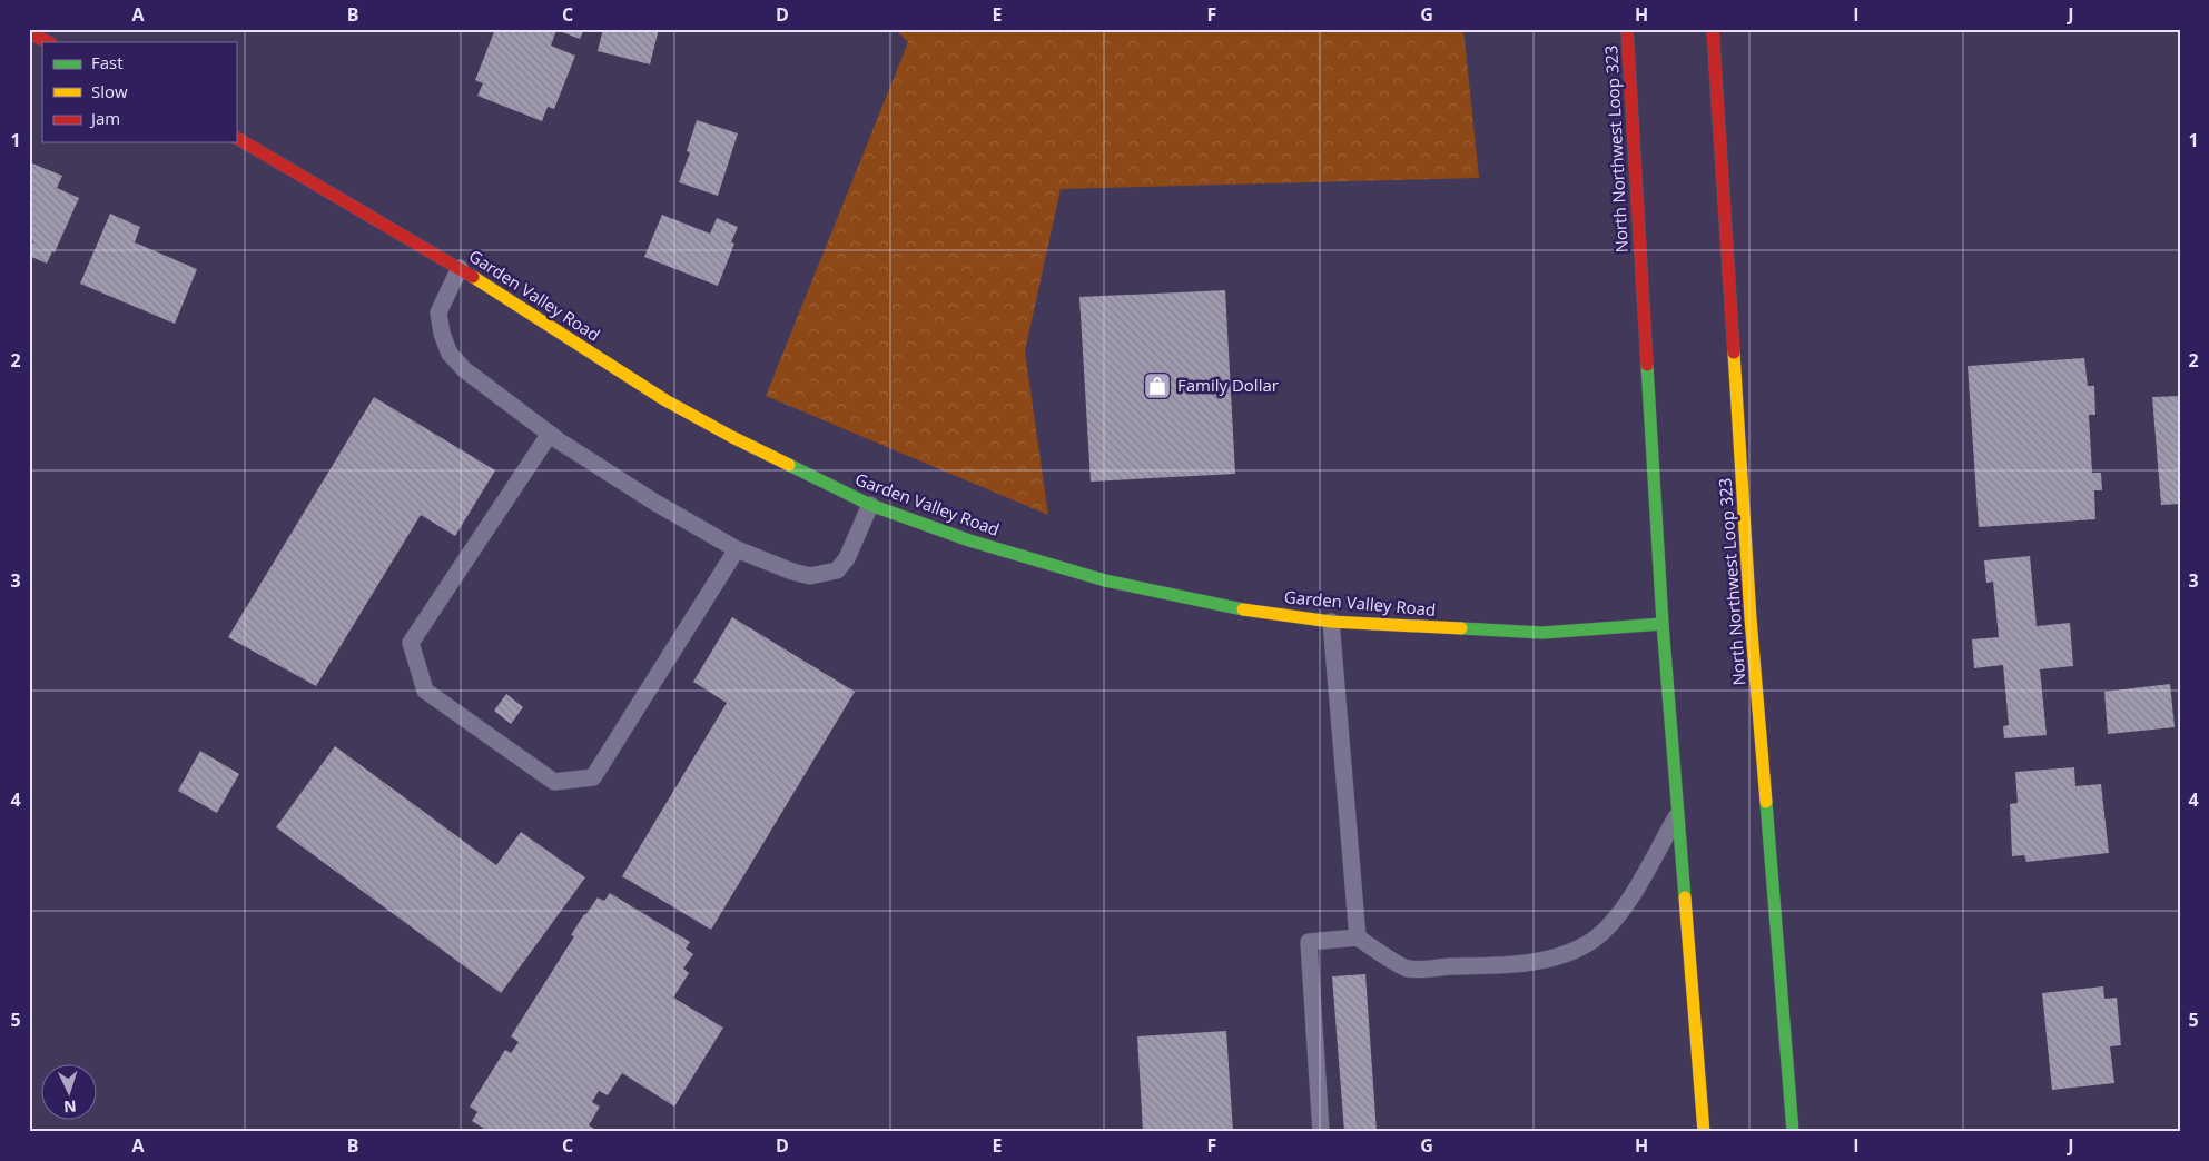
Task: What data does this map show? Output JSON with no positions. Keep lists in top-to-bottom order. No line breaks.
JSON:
{"streets":{"main road":["North Northwest Loop 323","Garden Valley Road"]},"crossings":[["North Northwest Loop 323","Garden Valley Road"]],"places":{"shop":["Family Dollar"]},"legend":["Fast","Slow","Jam"],"north":"bottom","grid":{"columns":["A","B","C","D","E","F","G","H","I","J"],"rows":["1","2","3","4","5"]}}
